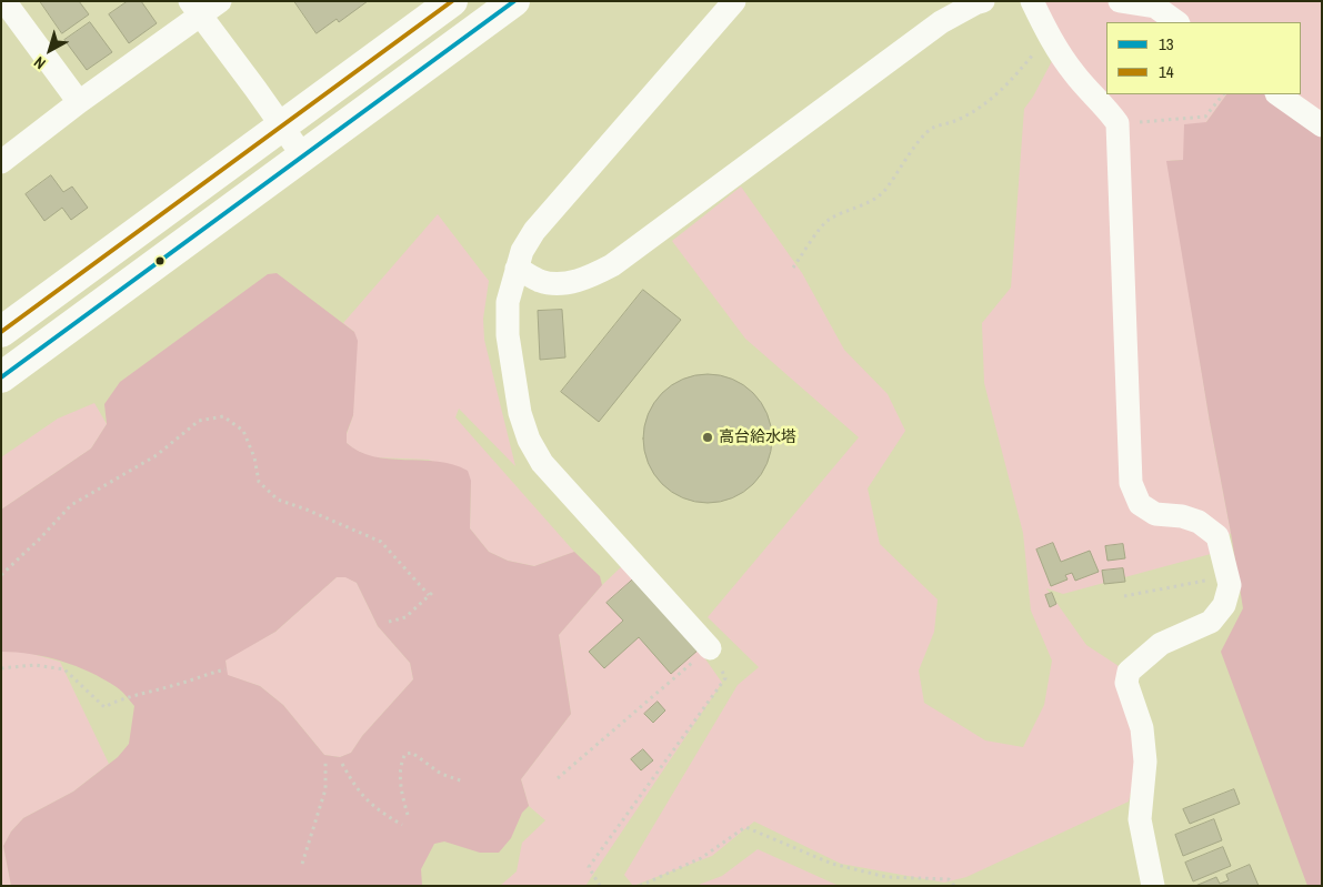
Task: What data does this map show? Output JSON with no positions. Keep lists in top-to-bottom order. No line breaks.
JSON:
{"places":["高台給水塔"],"lines":["transit line 13","transit line 14"],"legend":["13","14"],"north":"bottom left"}
